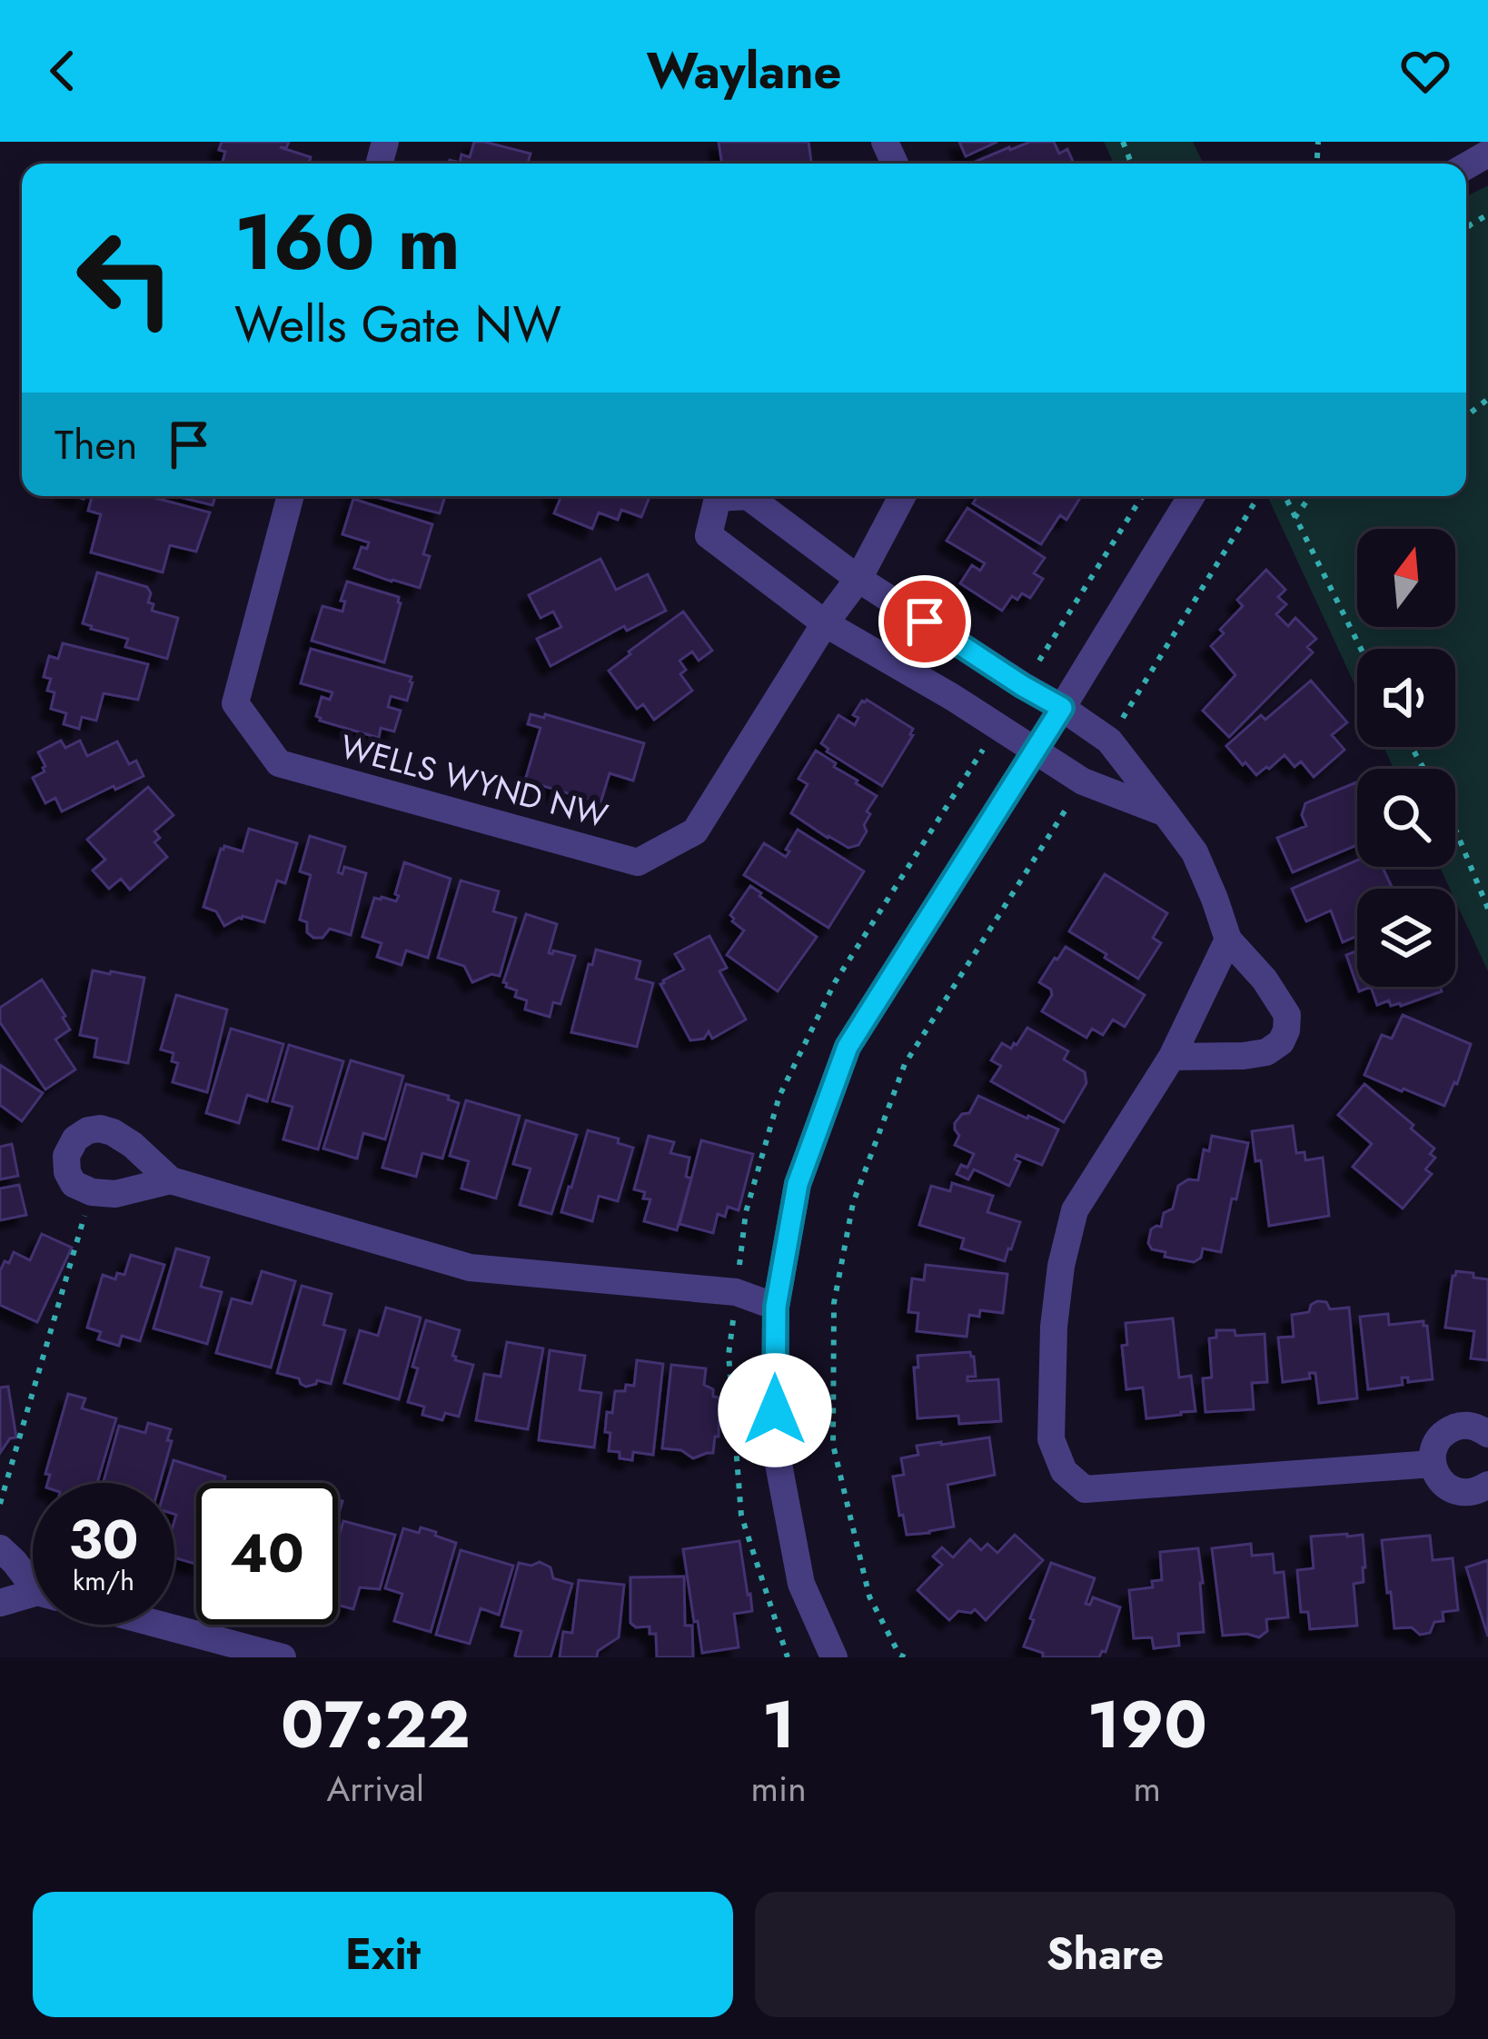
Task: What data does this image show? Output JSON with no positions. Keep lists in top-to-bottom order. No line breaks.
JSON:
{"streets":{"street":["WELLS WYND NW"]},"north":"top","page":{"header":"Waylane","turn":["160 m","Wells Gate NW"],"then":"Then","speed":"30 km/h","limit":"40","eta":["07:22","Arrival","1","min","190","m"],"buttons":["Exit","Share"]}}
